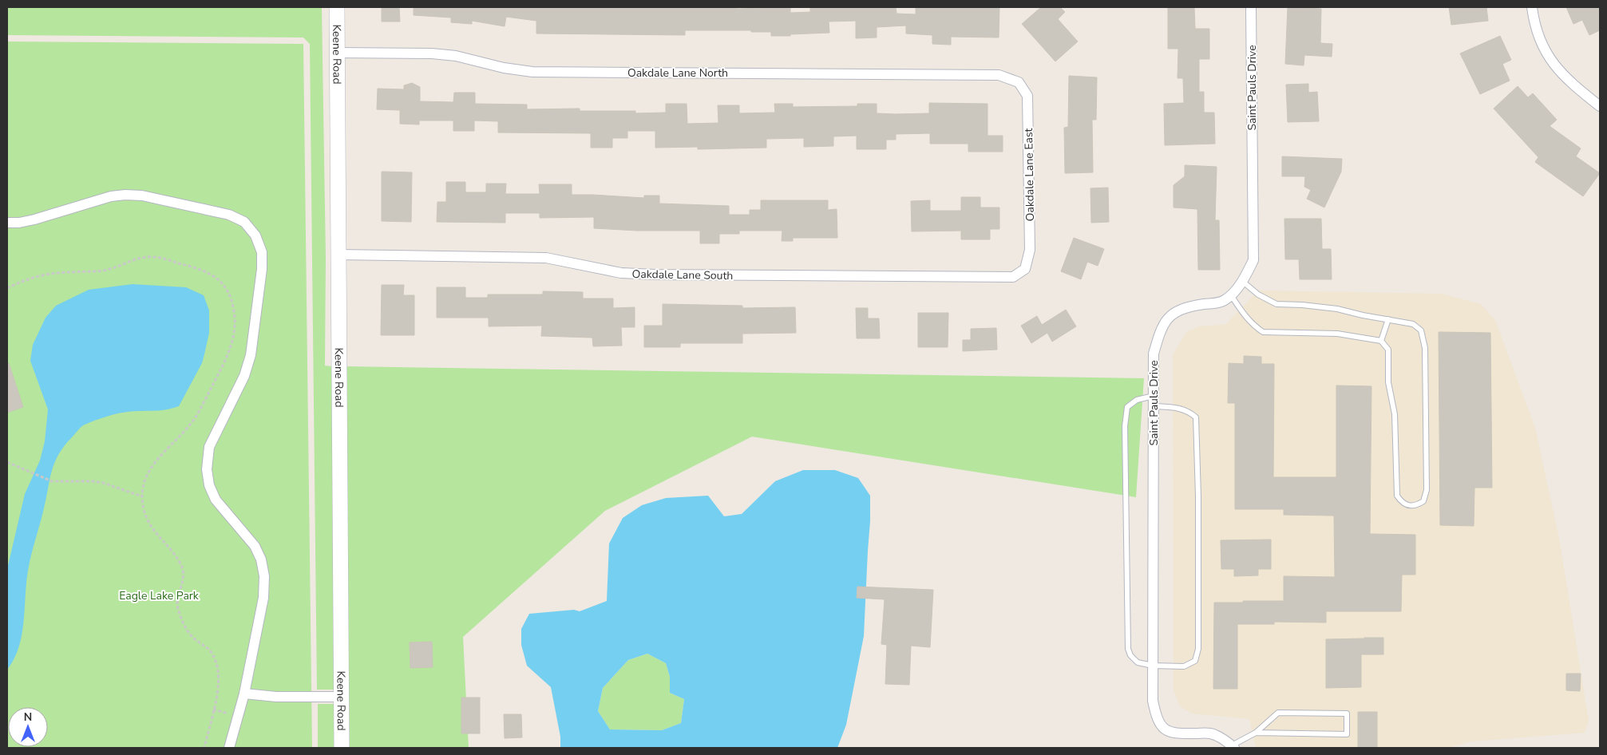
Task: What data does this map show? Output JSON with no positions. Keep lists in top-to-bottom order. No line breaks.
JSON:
{"streets":{"main road":["Keene Road"],"street":["Oakdale Lane North","Saint Pauls Drive","Oakdale Lane East","Oakdale Lane South"]},"crossings":[["Keene Road","Oakdale Lane North"],["Keene Road","Oakdale Lane South"],["Oakdale Lane North","Oakdale Lane East"],["Oakdale Lane East","Oakdale Lane South"]],"parks":["Eagle Lake Park"],"north":"top"}
